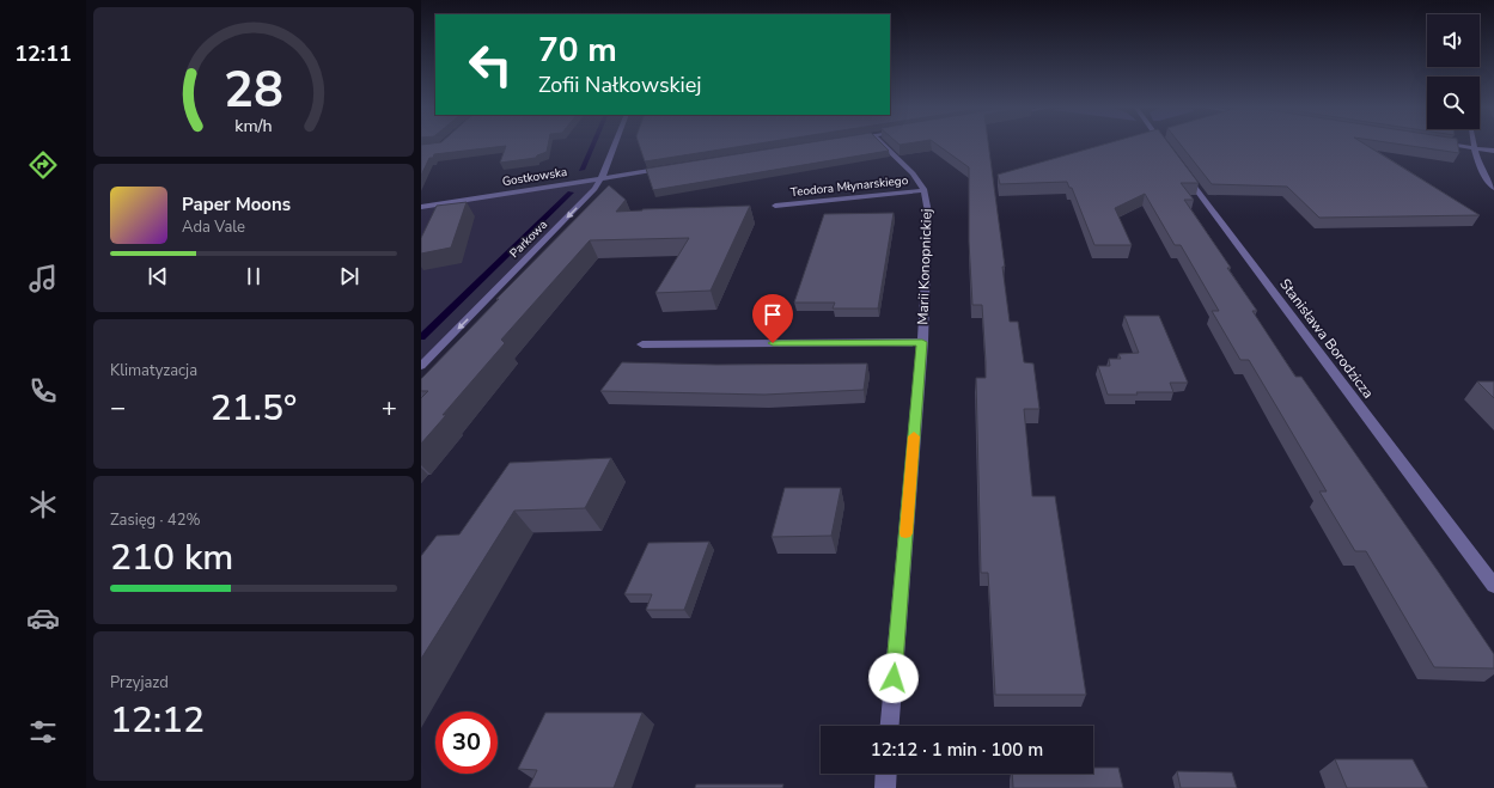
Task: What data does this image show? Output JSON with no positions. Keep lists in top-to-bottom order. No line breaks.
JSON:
{"streets":{"street":["Gostkowska","Teodora Młynarskiego","Parkowa","Marii Konopnickiej","Stanisława Borodzicza"]},"crossings":[["Gostkowska","Parkowa"],["Teodora Młynarskiego","Marii Konopnickiej"]],"one_way":["Parkowa"],"page":{"tabs":"12:11","turn":["70 m","Zofii Nałkowskiej"],"song":["Paper Moons","Ada Vale"],"tile":["Klimatyzacja",["Zasięg · 42%","210 km"],["Przyjazd","12:12"]],"heat":["−","21.5°","+"],"limit":"30","trip":"12:12 · 1 min · 100 m","gauge":["28","km/h"]}}
